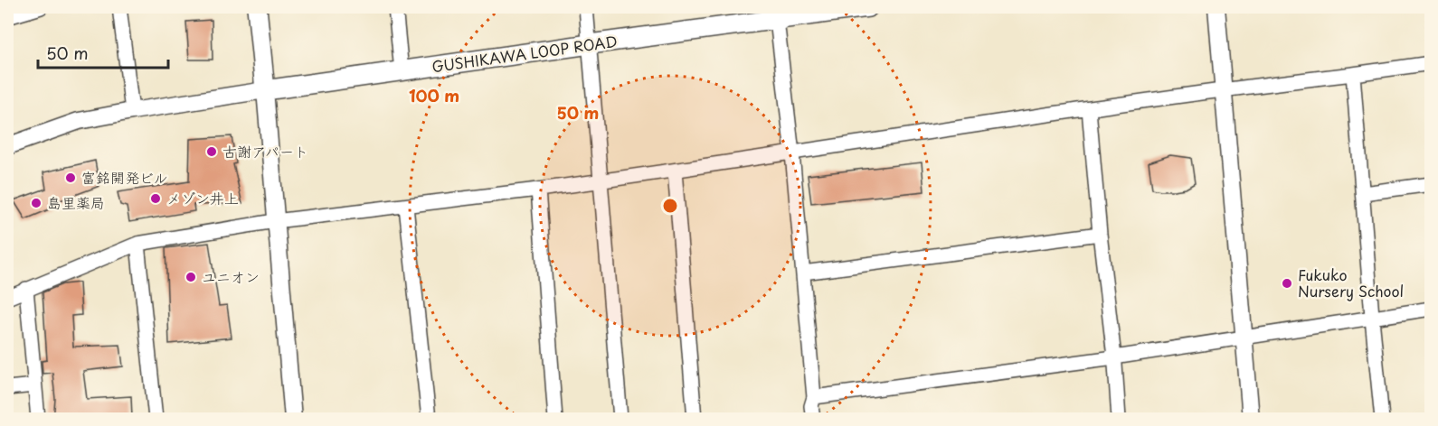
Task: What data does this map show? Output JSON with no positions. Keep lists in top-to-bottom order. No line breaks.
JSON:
{"streets":{"main road":["GUSHIKAWA LOOP ROAD"]},"places":["古謝アパート","富銘開発ビル","メゾン井上","島里薬局","ユニオン","Fukuko Nursery School"],"scale_bar":"50 m","rings":["100 m","50 m"]}
